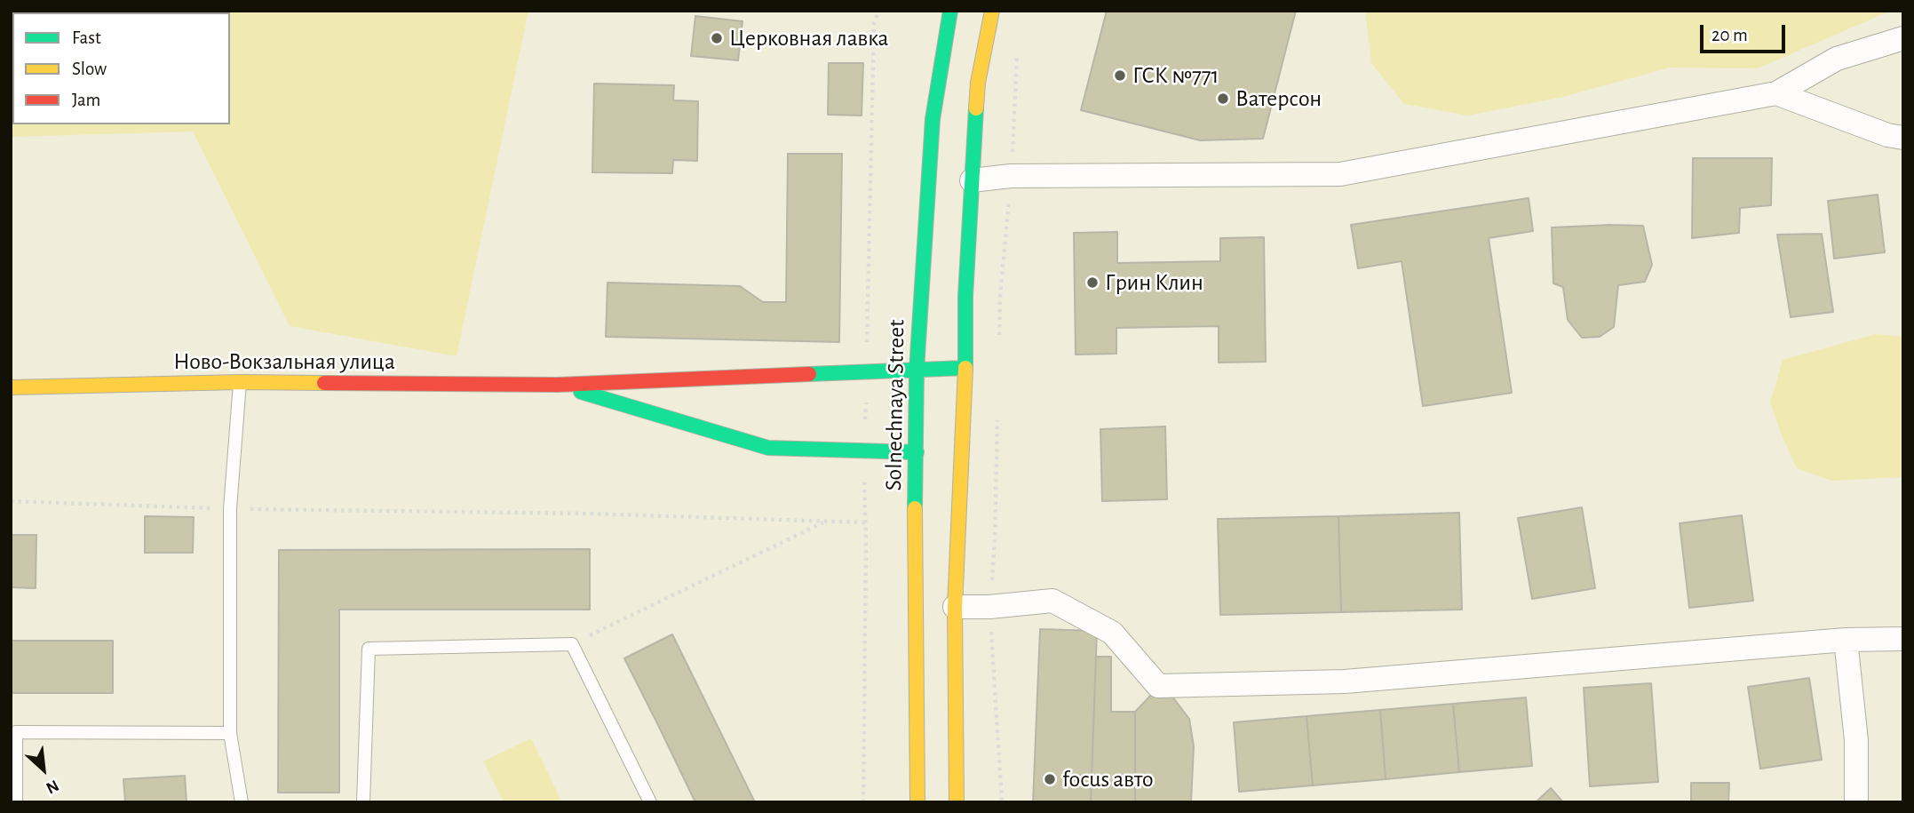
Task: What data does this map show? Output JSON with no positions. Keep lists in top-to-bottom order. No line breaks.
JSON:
{"streets":{"main road":["Ново-Вокзальная улица","Solnechnaya Street"]},"crossings":[["Ново-Вокзальная улица","Solnechnaya Street"]],"places":["Церковная лавка","ГСК №771","Ватерсон","Грин Клин","focus авто"],"legend":["Fast","Slow","Jam"],"scale_bar":"20 m","north":"bottom right"}
